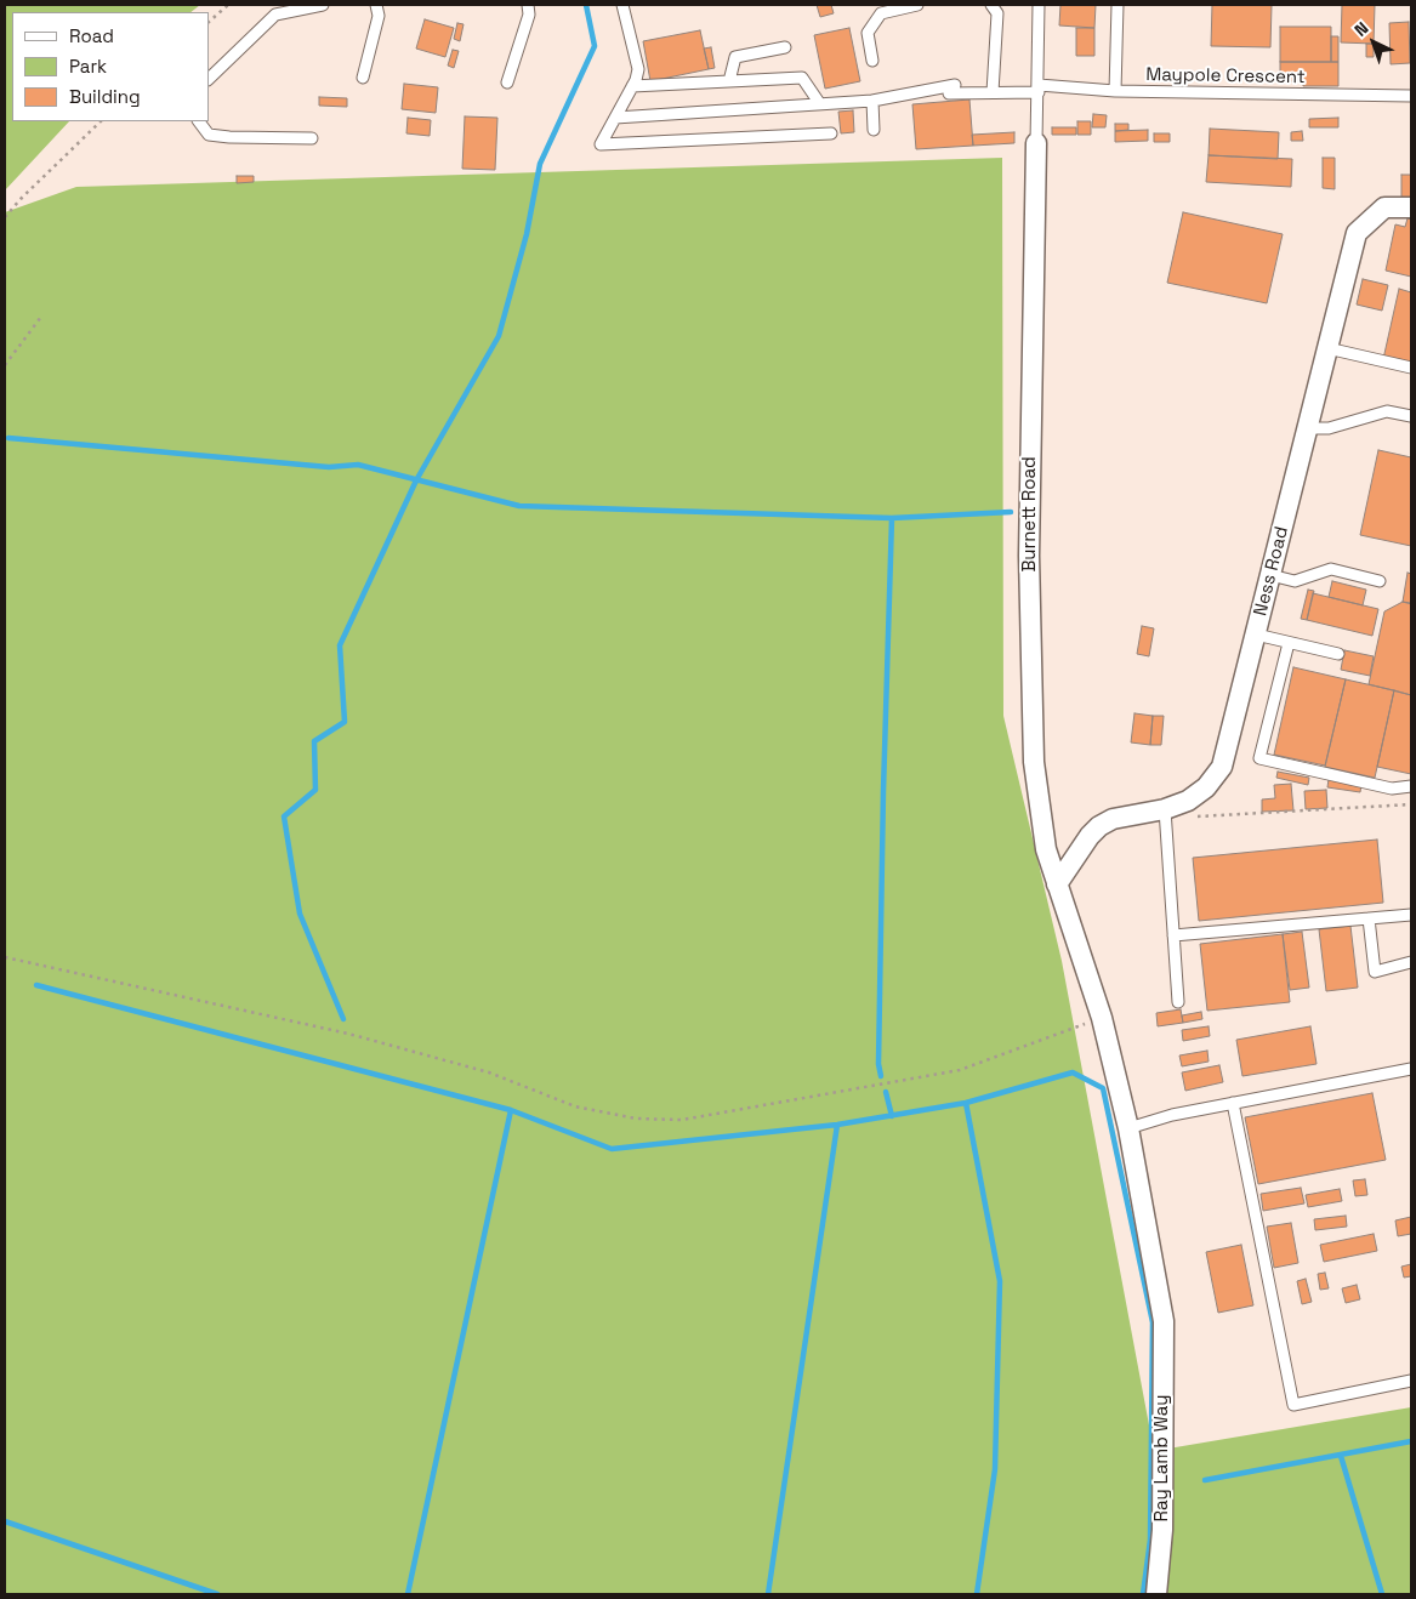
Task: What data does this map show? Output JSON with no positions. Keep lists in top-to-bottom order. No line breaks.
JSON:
{"streets":{"street":["Burnett Road","Ness Road","Ray Lamb Way"],"lane":["Maypole Crescent"]},"crossings":[["Burnett Road","Ness Road"],["Burnett Road","Ray Lamb Way"]],"legend":["Road","Park","Building"],"north":"top left"}
